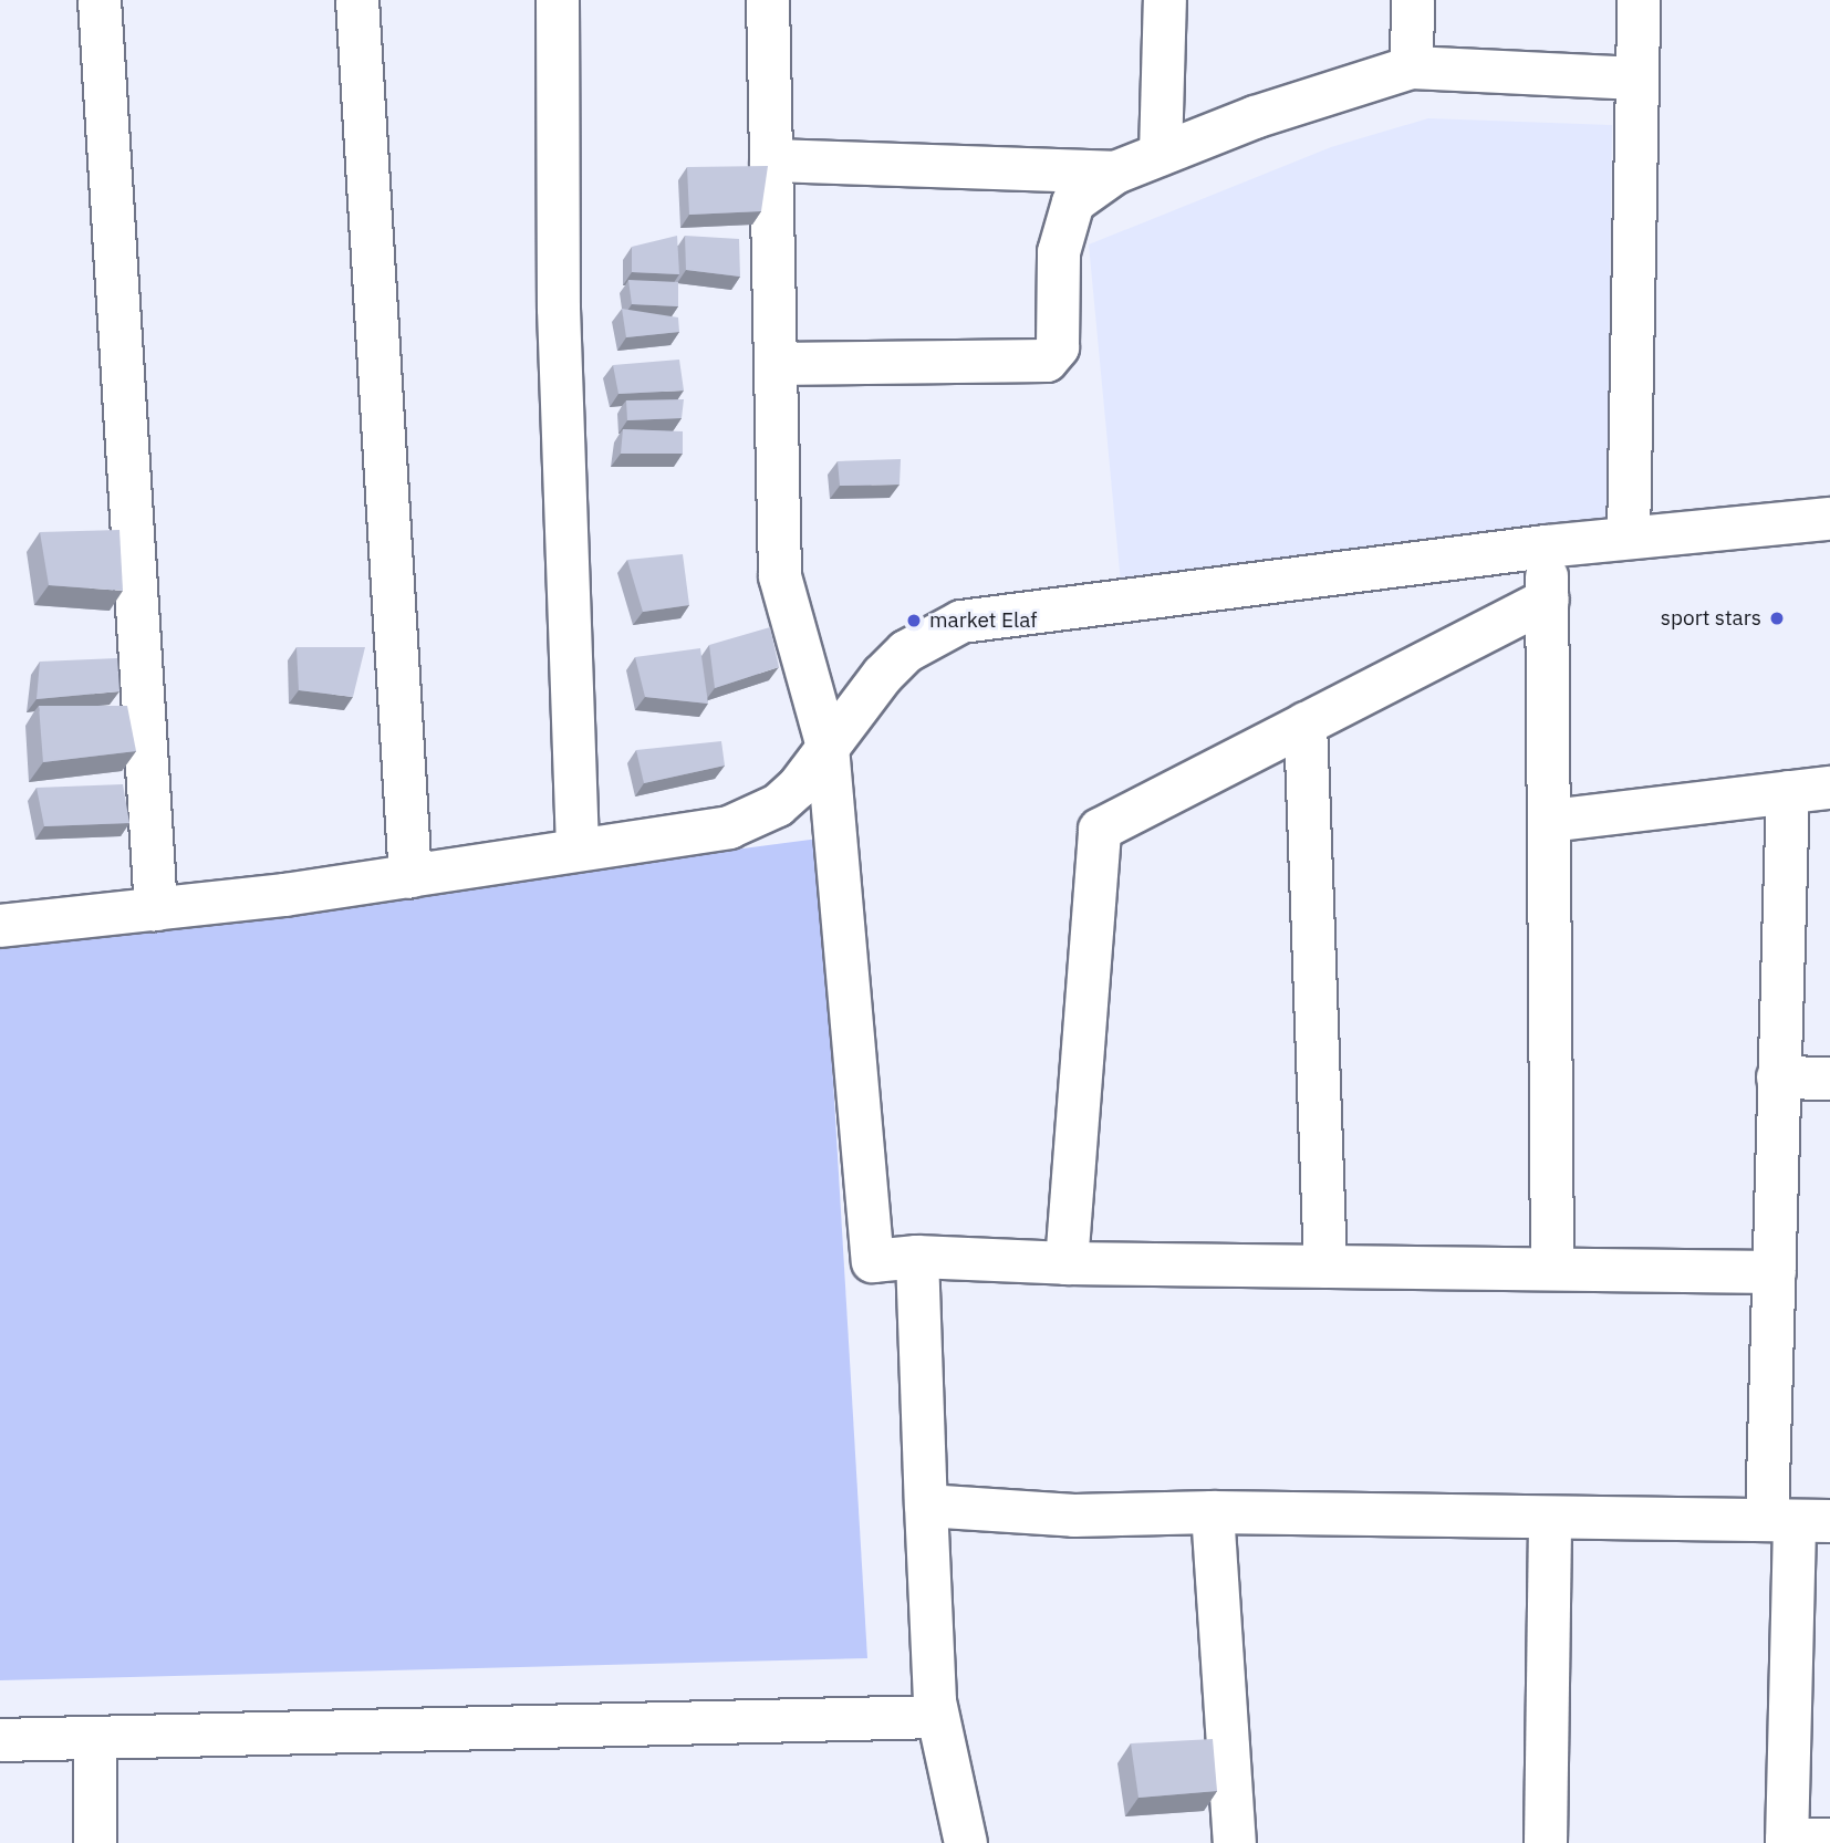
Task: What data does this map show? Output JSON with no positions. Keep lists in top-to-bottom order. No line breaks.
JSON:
{"places":["sport stars","market Elaf"]}
